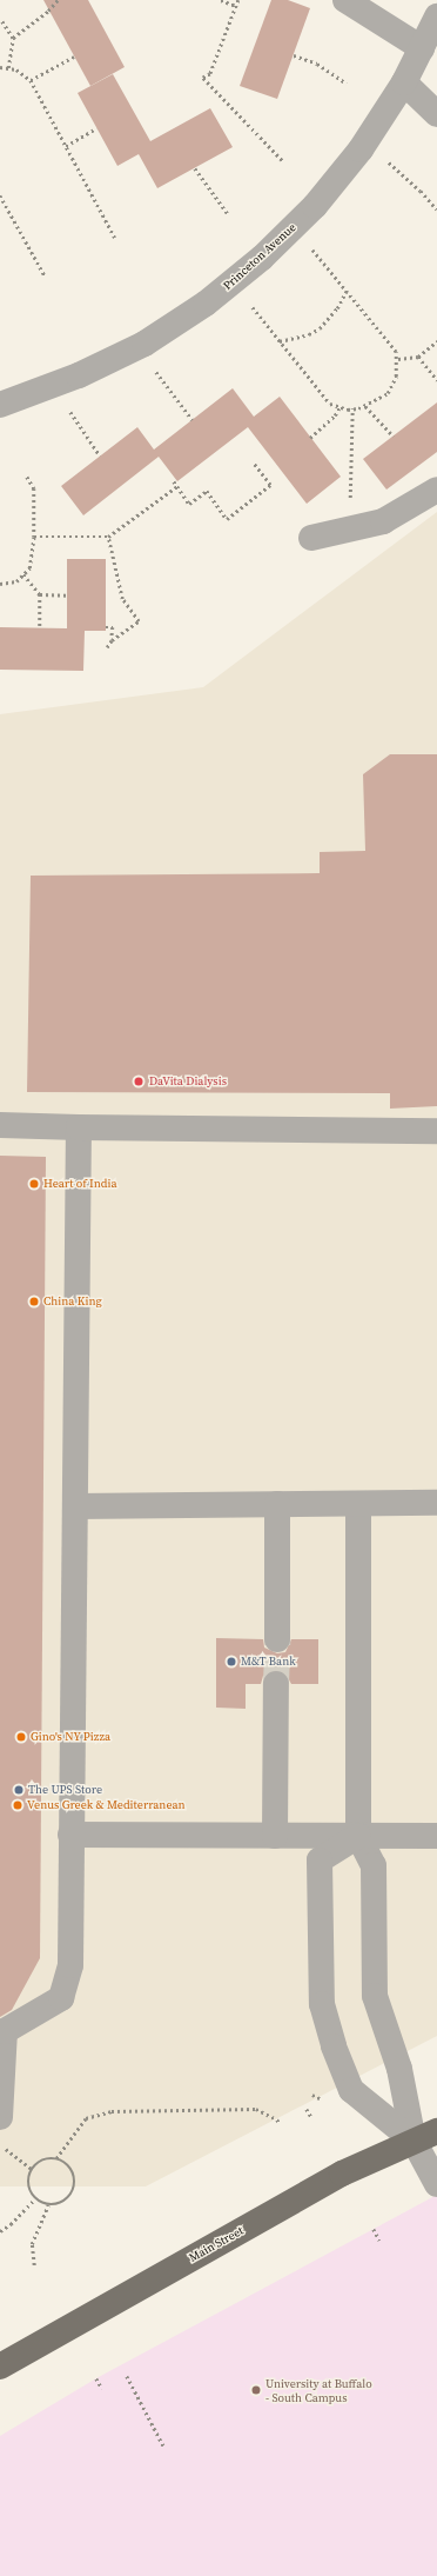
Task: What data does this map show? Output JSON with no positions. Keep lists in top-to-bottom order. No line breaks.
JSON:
{"streets":{"main road":["Main Street"],"street":["Princeton Avenue"]},"places":["DaVita Dialysis","Heart of India","China King","M&T Bank","Gino's NY Pizza","The UPS Store","Venus Greek & Mediterranean","University at Buffalo - South Campus"]}
